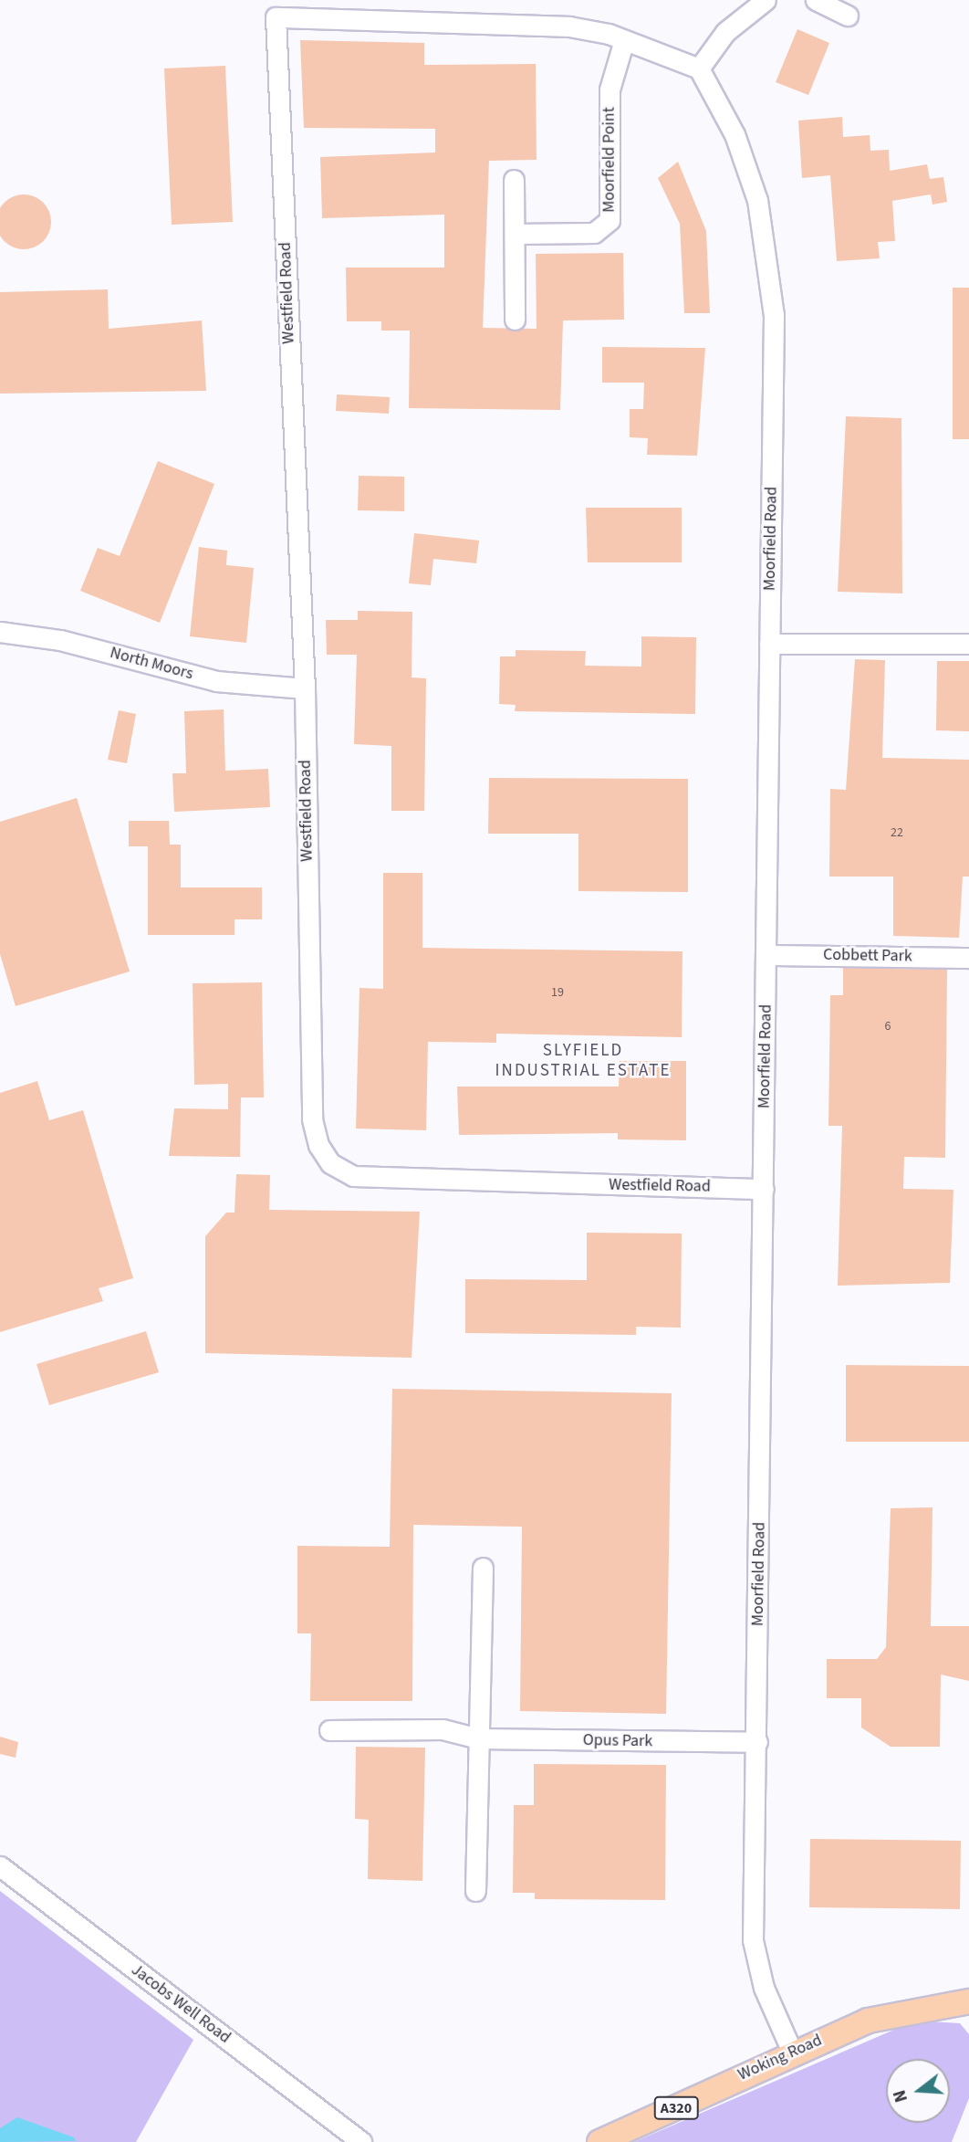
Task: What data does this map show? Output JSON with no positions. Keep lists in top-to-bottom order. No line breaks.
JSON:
{"streets":{"main road":["Woking Road","A320"],"street":["Moorfield Point","Westfield Road","Moorfield Road","North Moors","Cobbett Park","Opus Park","Jacobs Well Road"]},"crossings":[["Westfield Road","Moorfield Road"],["Westfield Road","North Moors"],["Moorfield Road","Cobbett Park"],["Moorfield Road","Opus Park"],["Moorfield Road","Woking Road"]],"districts":["SLYFIELD INDUSTRIAL ESTATE"],"house_numbers":["22","19","6"],"north":"left"}
